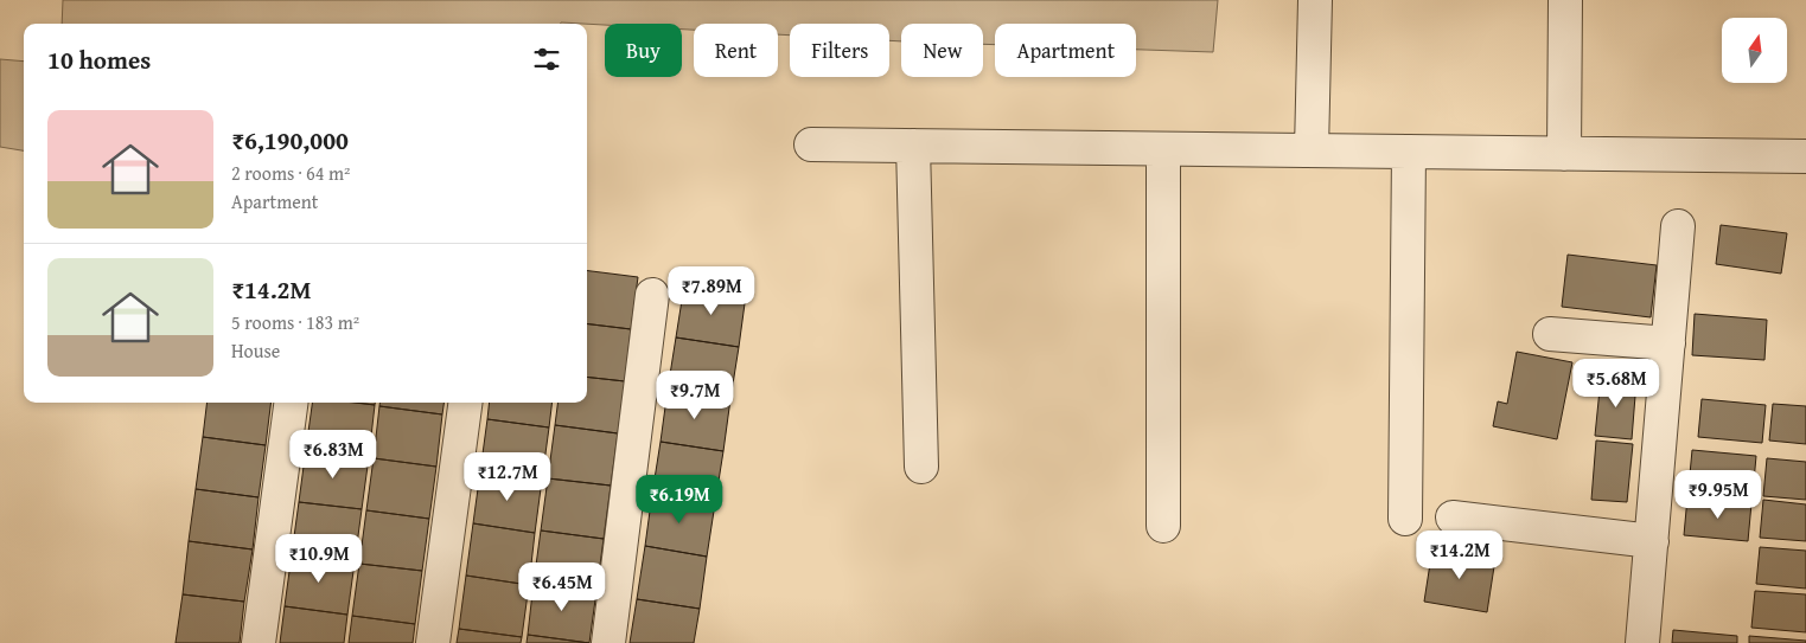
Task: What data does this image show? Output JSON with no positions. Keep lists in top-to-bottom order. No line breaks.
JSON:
{"north":"top","page":{"chip":["Buy","Rent","Filters","New","Apartment"],"heading":"10 homes","list":[{"name":"₹6,190,000","note":"2 rooms · 64 m² · Apartment"},{"name":"₹14.2M","note":"5 rooms · 183 m² · House"}],"price":["₹7.89M","₹5.68M","₹9.7M","₹6.83M","₹12.7M","₹9.95M","₹6.19M","₹14.2M","₹10.9M","₹6.45M"]}}
